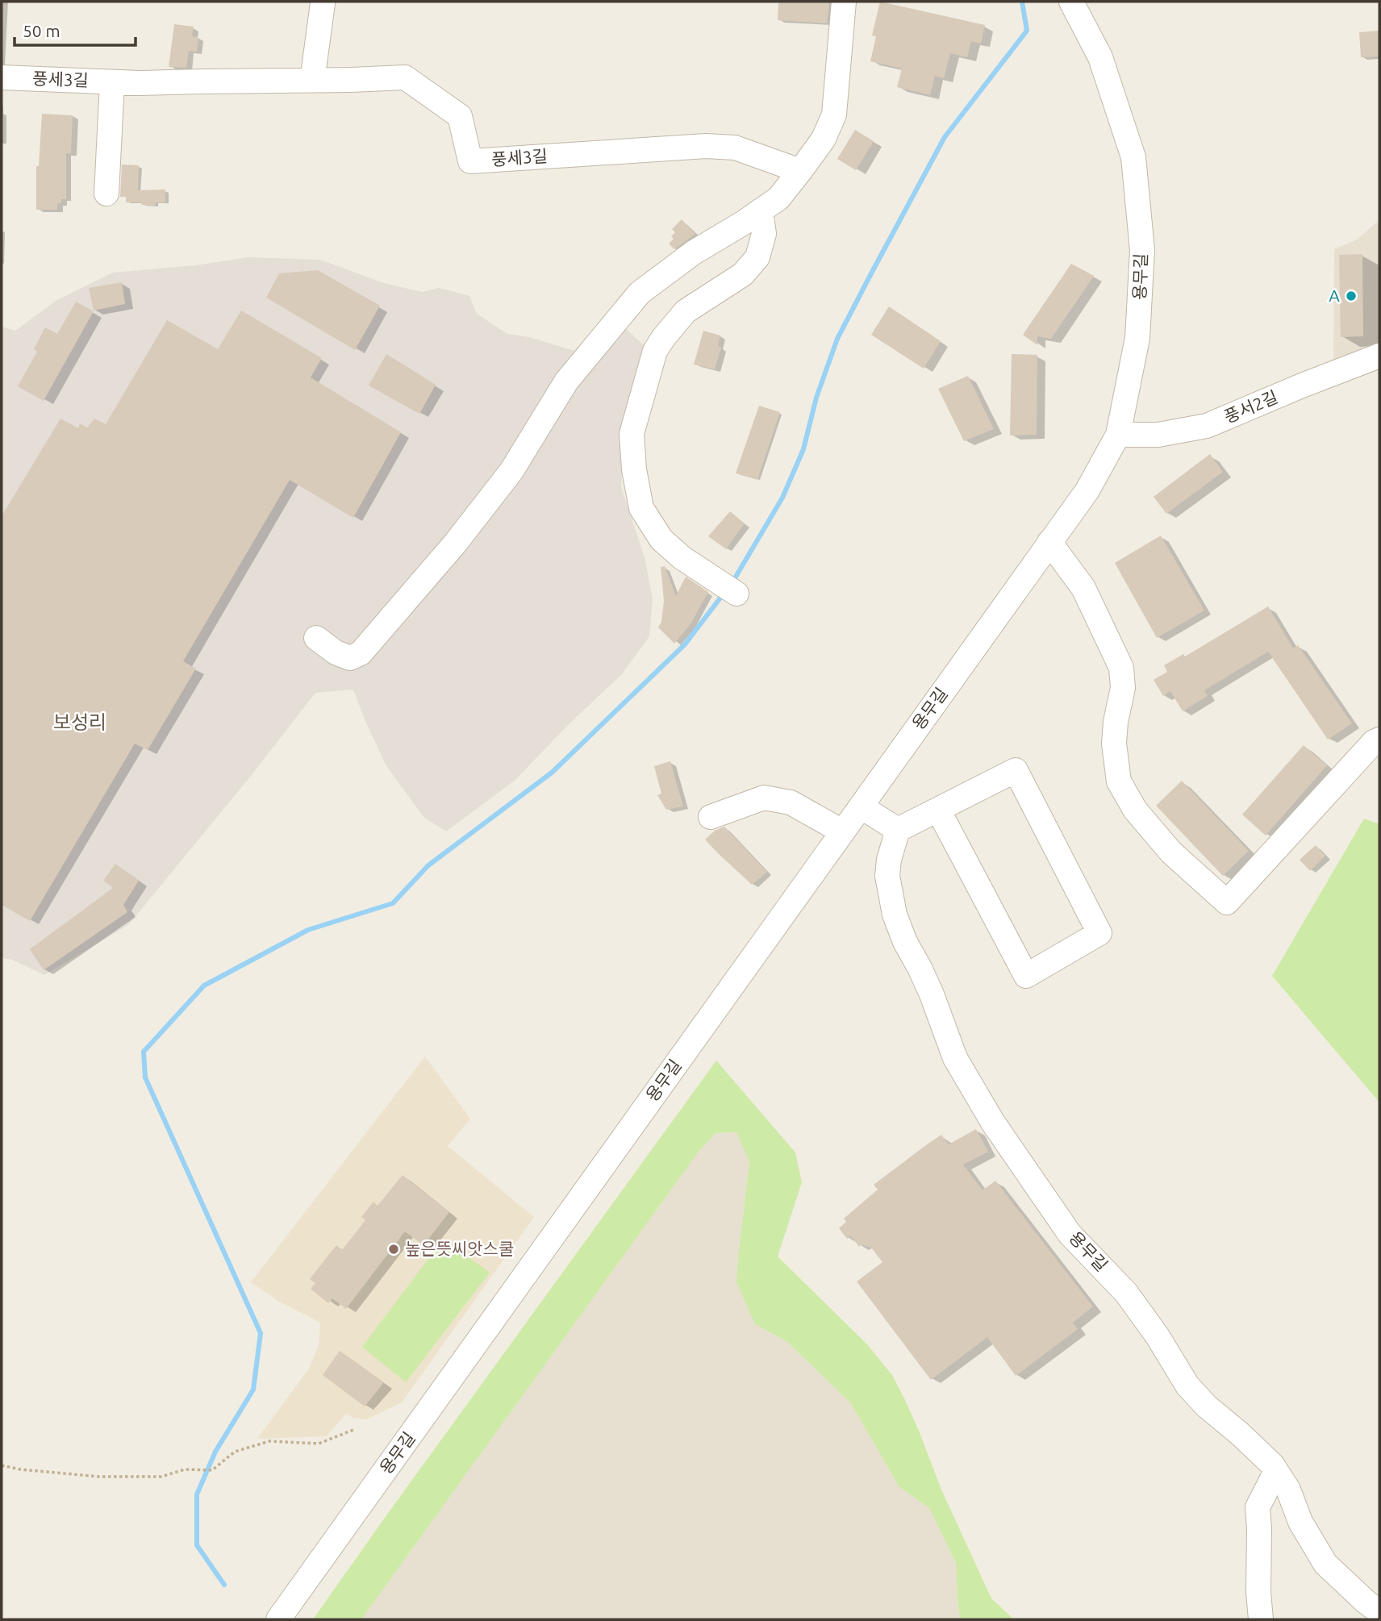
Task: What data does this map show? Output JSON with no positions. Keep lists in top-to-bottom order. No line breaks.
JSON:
{"streets":{"street":["풍세3길","용무길","풍서2길"]},"crossings":[["용무길","풍서2길"]],"districts":["보성리"],"places":["A","높은뜻씨앗스쿨"],"scale_bar":"50 m"}
